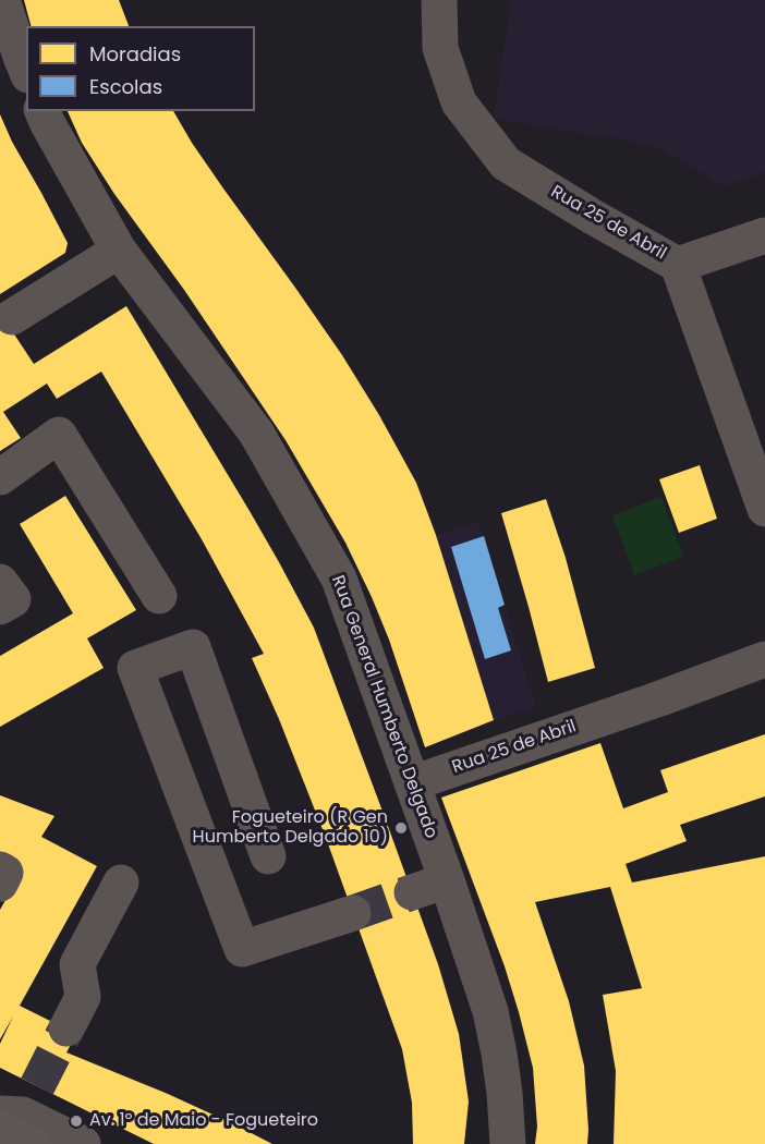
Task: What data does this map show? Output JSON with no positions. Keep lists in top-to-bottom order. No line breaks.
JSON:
{"streets":{"street":["Rua 25 de Abril","Rua General Humberto Delgado"]},"crossings":[["Rua 25 de Abril","Rua General Humberto Delgado"]],"places":["Fogueteiro (R Gen Humberto Delgado 10)","Av. 1º de Maio - Fogueteiro"],"legend":["Moradias","Escolas"]}
